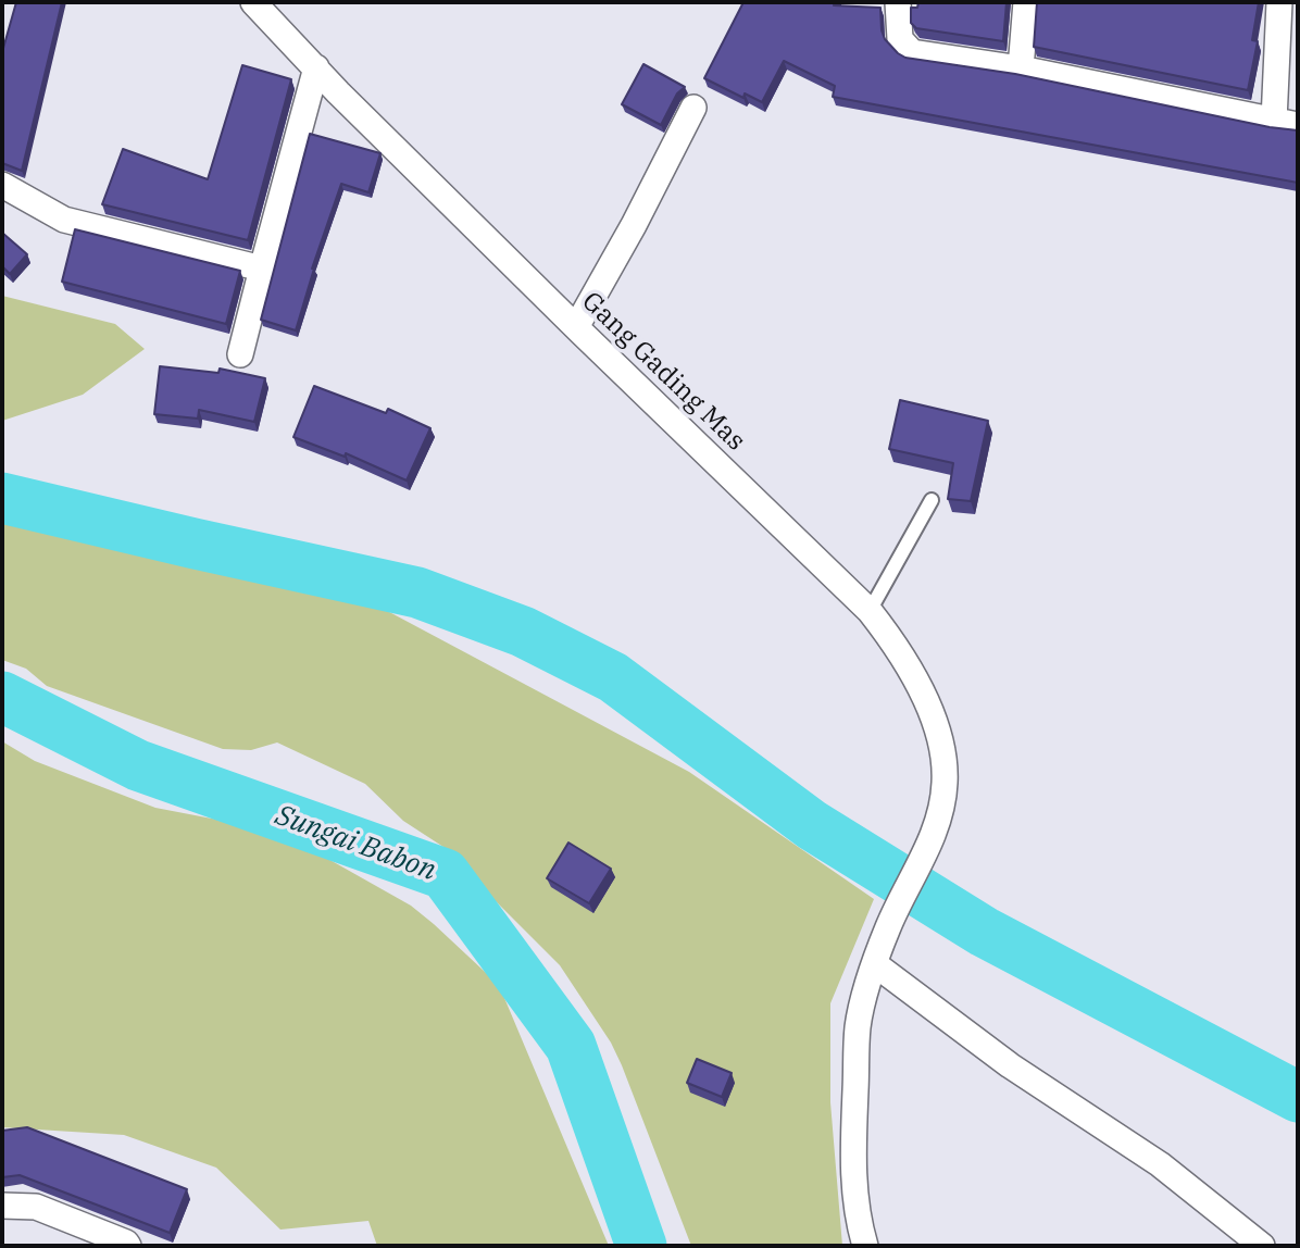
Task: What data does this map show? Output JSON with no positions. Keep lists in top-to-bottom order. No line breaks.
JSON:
{"streets":{"street":["Gang Gading Mas"]},"water":["Sungai Babon"]}
